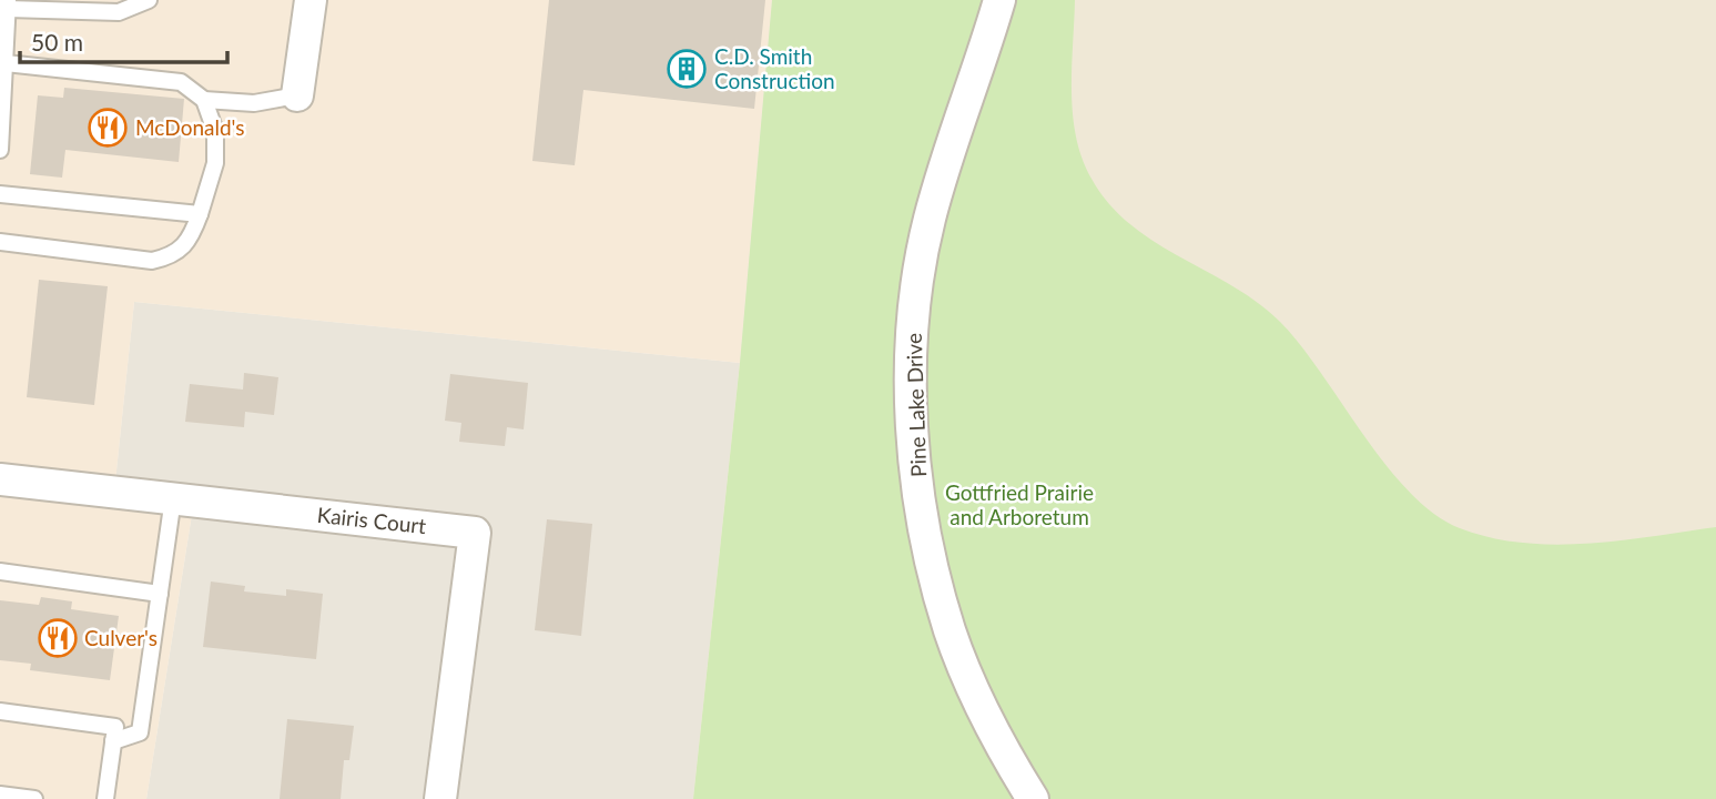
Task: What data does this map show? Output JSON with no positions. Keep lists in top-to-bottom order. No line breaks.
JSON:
{"streets":{"street":["Pine Lake Drive","Kairis Court"]},"parks":["Gottfried Prairie and Arboretum"],"places":{"building":["C.D. Smith Construction"],"restaurant":["McDonald's","Culver's"]},"scale_bar":"50 m"}
